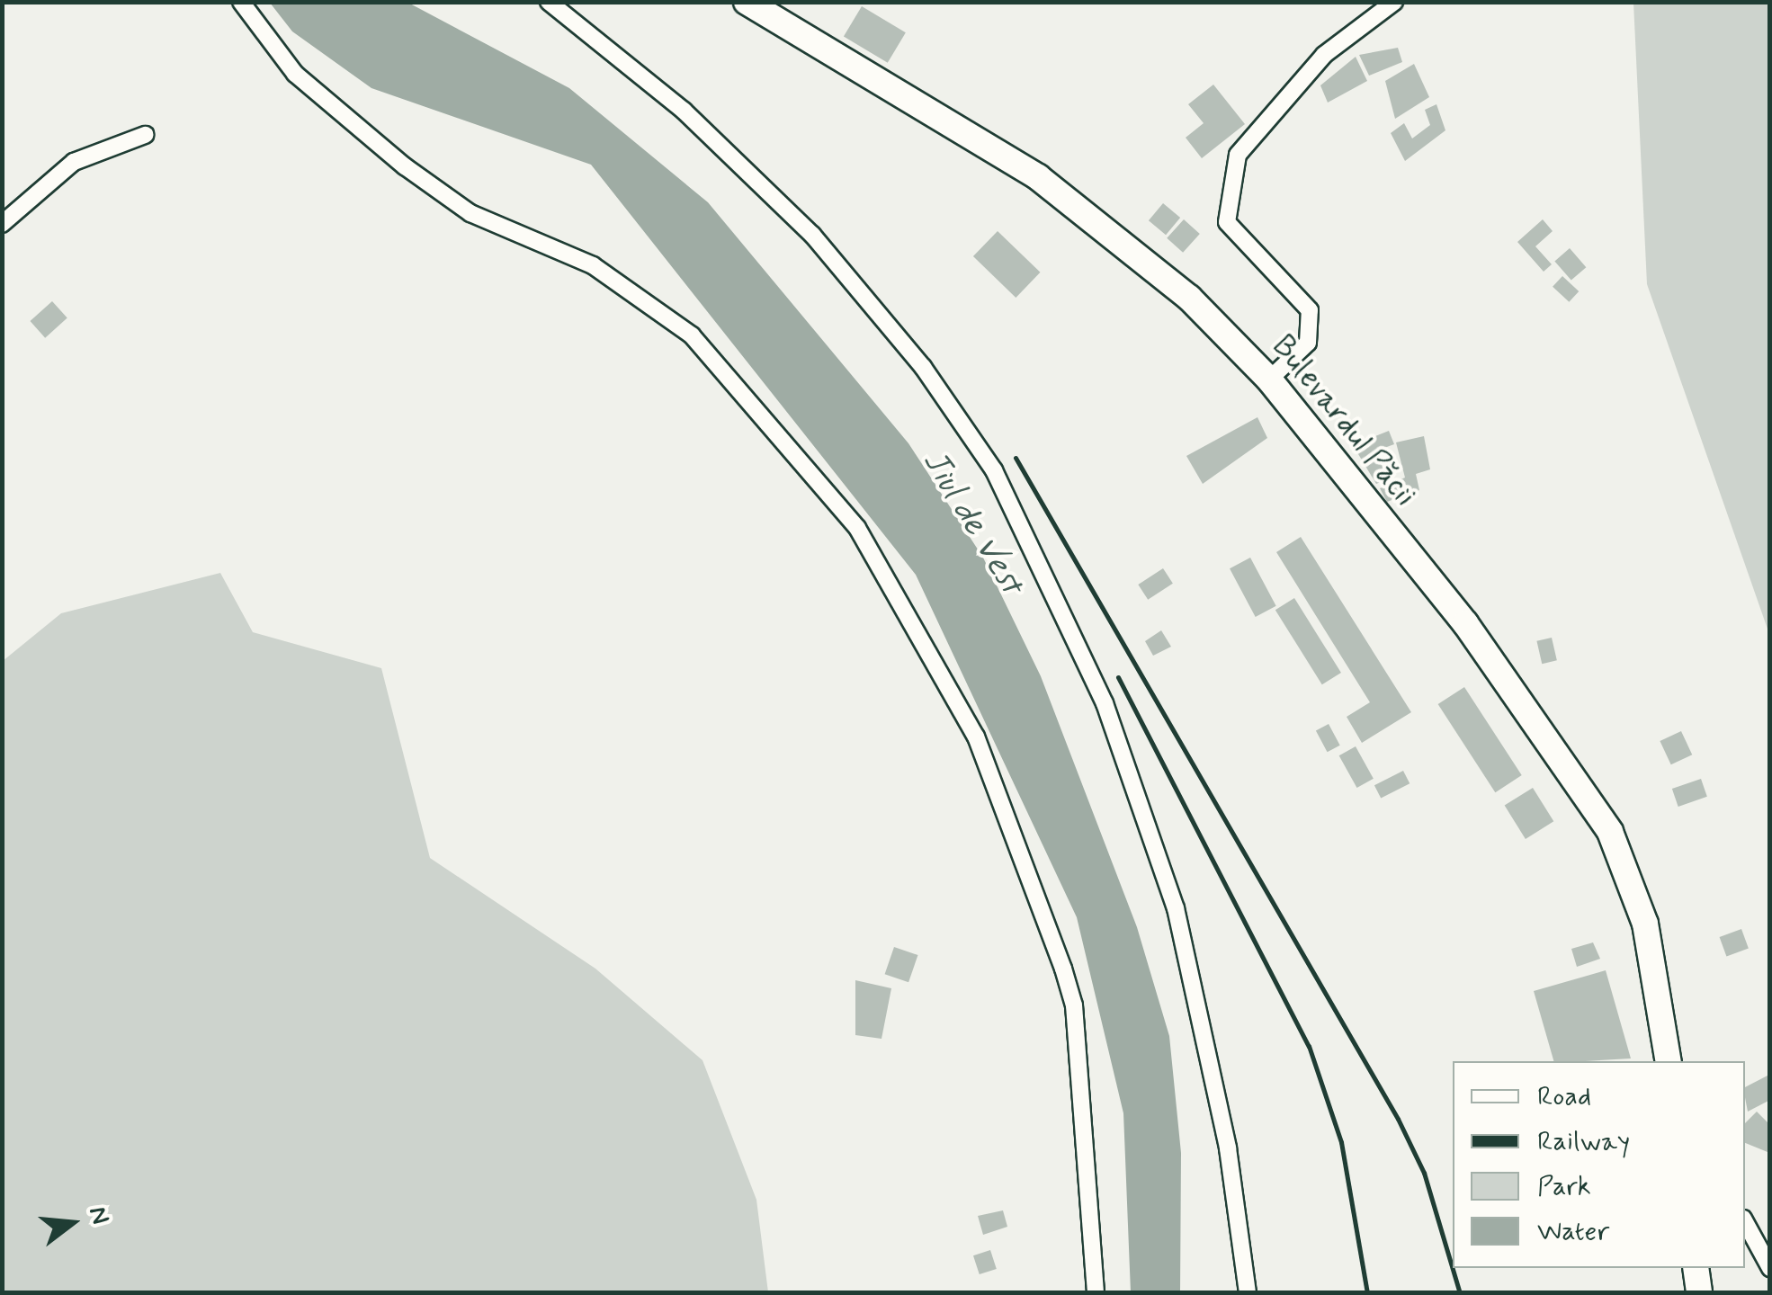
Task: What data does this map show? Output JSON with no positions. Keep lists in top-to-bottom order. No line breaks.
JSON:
{"streets":{"main road":["Bulevardul Păcii"]},"water":["Jiul de Vest"],"legend":["Road","Railway","Park","Water"],"north":"right"}
